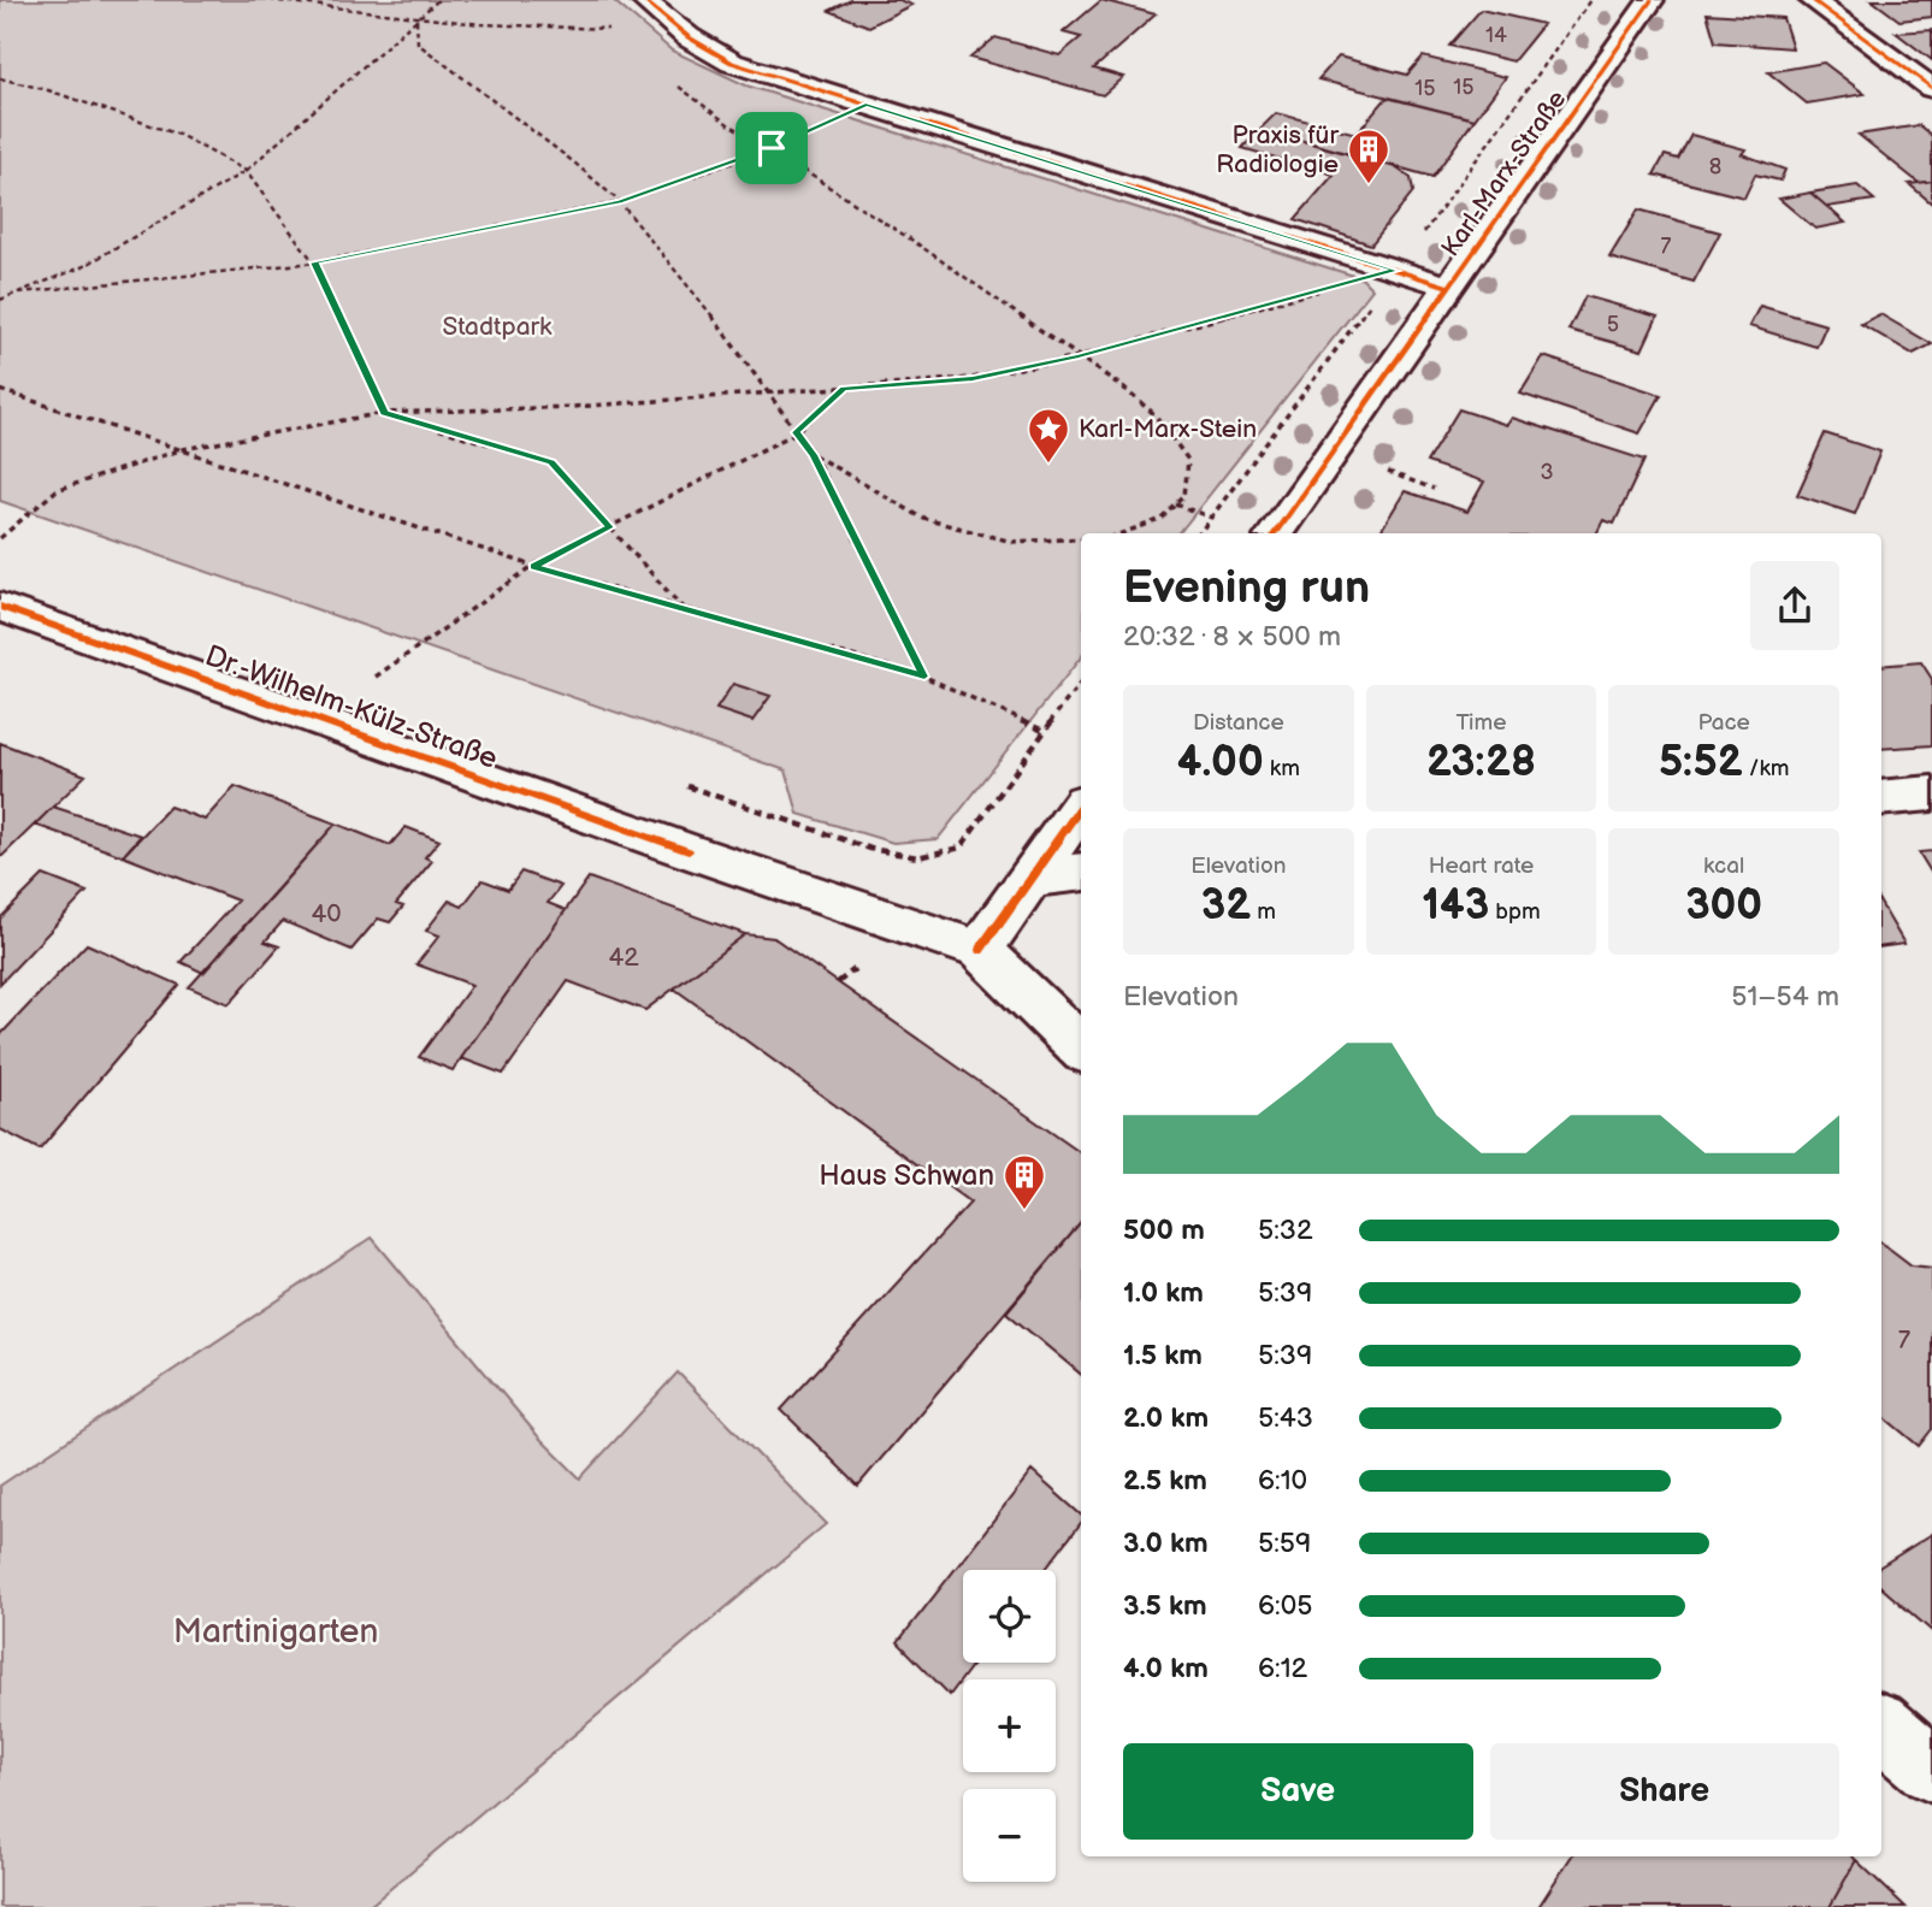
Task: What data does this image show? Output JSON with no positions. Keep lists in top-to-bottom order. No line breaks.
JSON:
{"streets":{"street":["Karl-Marx-Straße","Dr.-Wilhelm-Külz-Straße"]},"parks":["Stadtpark","Martinigarten"],"places":{"building":["Praxis für Radiologie","Haus Schwan"],"place":["Karl-Marx-Stein"]},"house_numbers":["14","15","15","8","7","5","3","40","42","7"],"page":{"heading":["Evening run","20:32 · 8 × 500 m"],"stats":[["Distance","4.00 km"],["Time","23:28"],["Pace","5:52 /km"],["Elevation","32 m"],["Heart rate","143 bpm"],["kcal","300"]],"chart":["Elevation","51–54 m"],"list":[{"name":"500 m","note":"5:32"},{"name":"1.0 km","note":"5:39"},{"name":"1.5 km","note":"5:39"},{"name":"2.0 km","note":"5:43"},{"name":"2.5 km","note":"6:10"},{"name":"3.0 km","note":"5:59"},{"name":"3.5 km","note":"6:05"},{"name":"4.0 km","note":"6:12"}],"map_buttons":["+","−"],"buttons":["Save","Share"]}}
